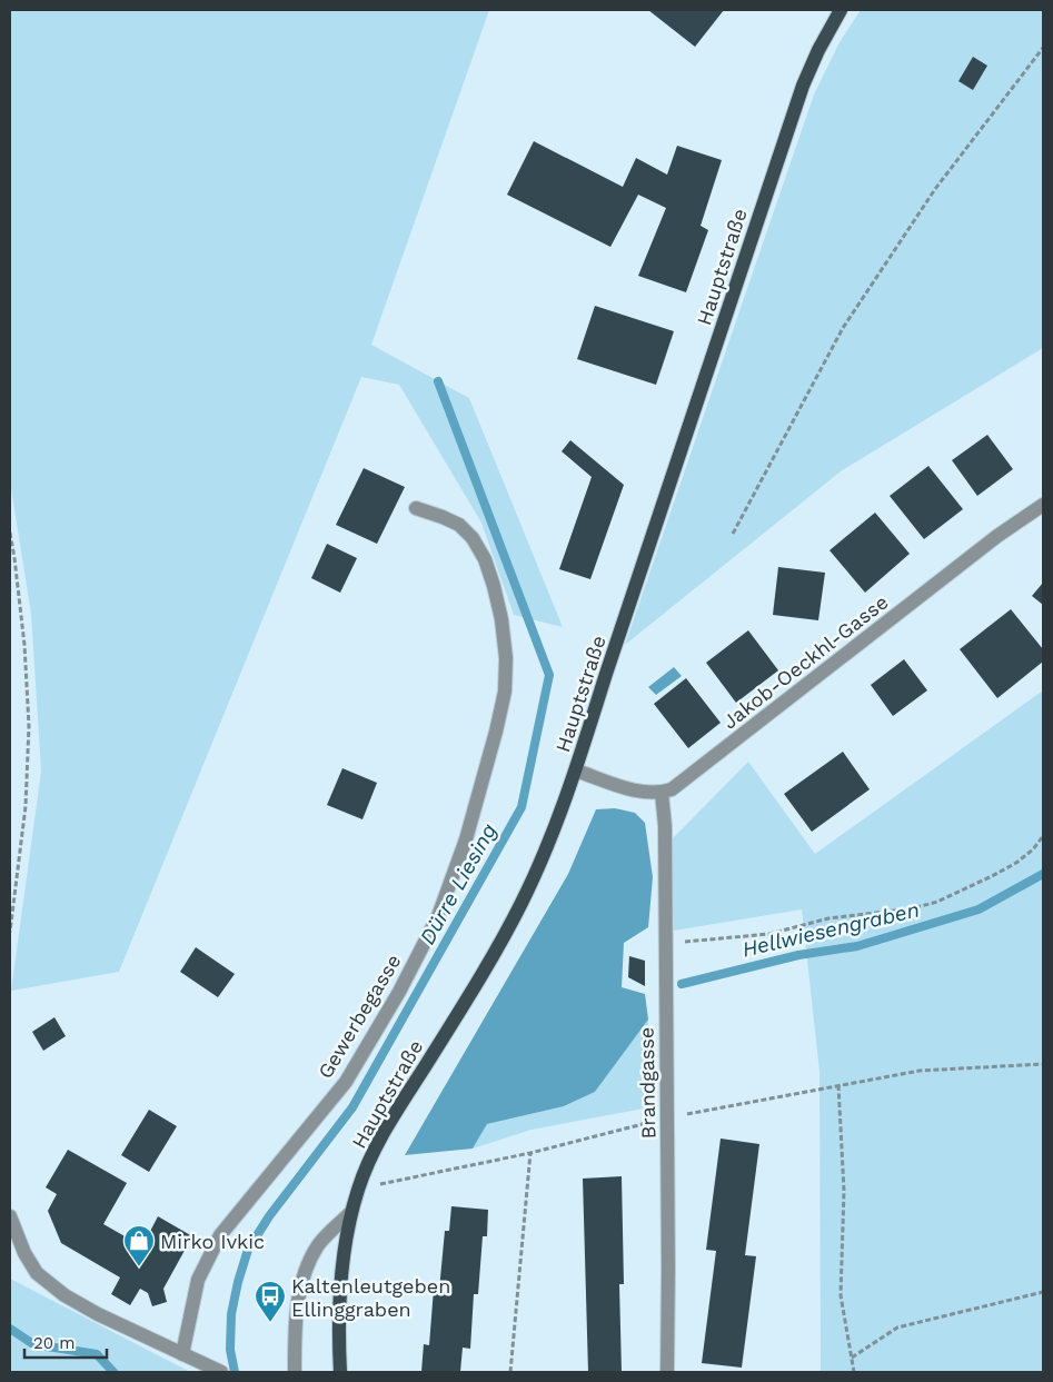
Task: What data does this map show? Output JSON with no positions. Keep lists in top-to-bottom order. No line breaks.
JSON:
{"streets":{"main road":["Hauptstraße"],"street":["Jakob-Oeckhl-Gasse","Gewerbegasse","Brandgasse"]},"crossings":[["Jakob-Oeckhl-Gasse","Brandgasse"]],"water":["Dürre Liesing","Hellwiesengraben"],"places":{"shop":["Mirko Ivkic"],"bus stop":["Kaltenleutgeben Ellinggraben"]},"scale_bar":"20 m"}
